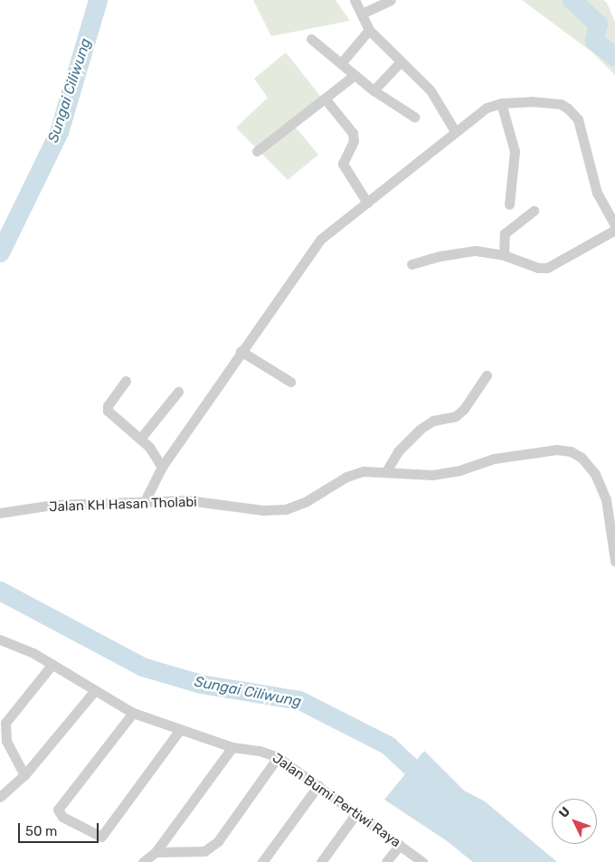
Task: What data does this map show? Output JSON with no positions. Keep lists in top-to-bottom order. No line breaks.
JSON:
{"streets":{"street":["Jalan KH Hasan Tholabi","Jalan Bumi Pertiwi Raya"]},"water":["Sungai Ciliwung"],"scale_bar":"50 m","north":"top left"}
